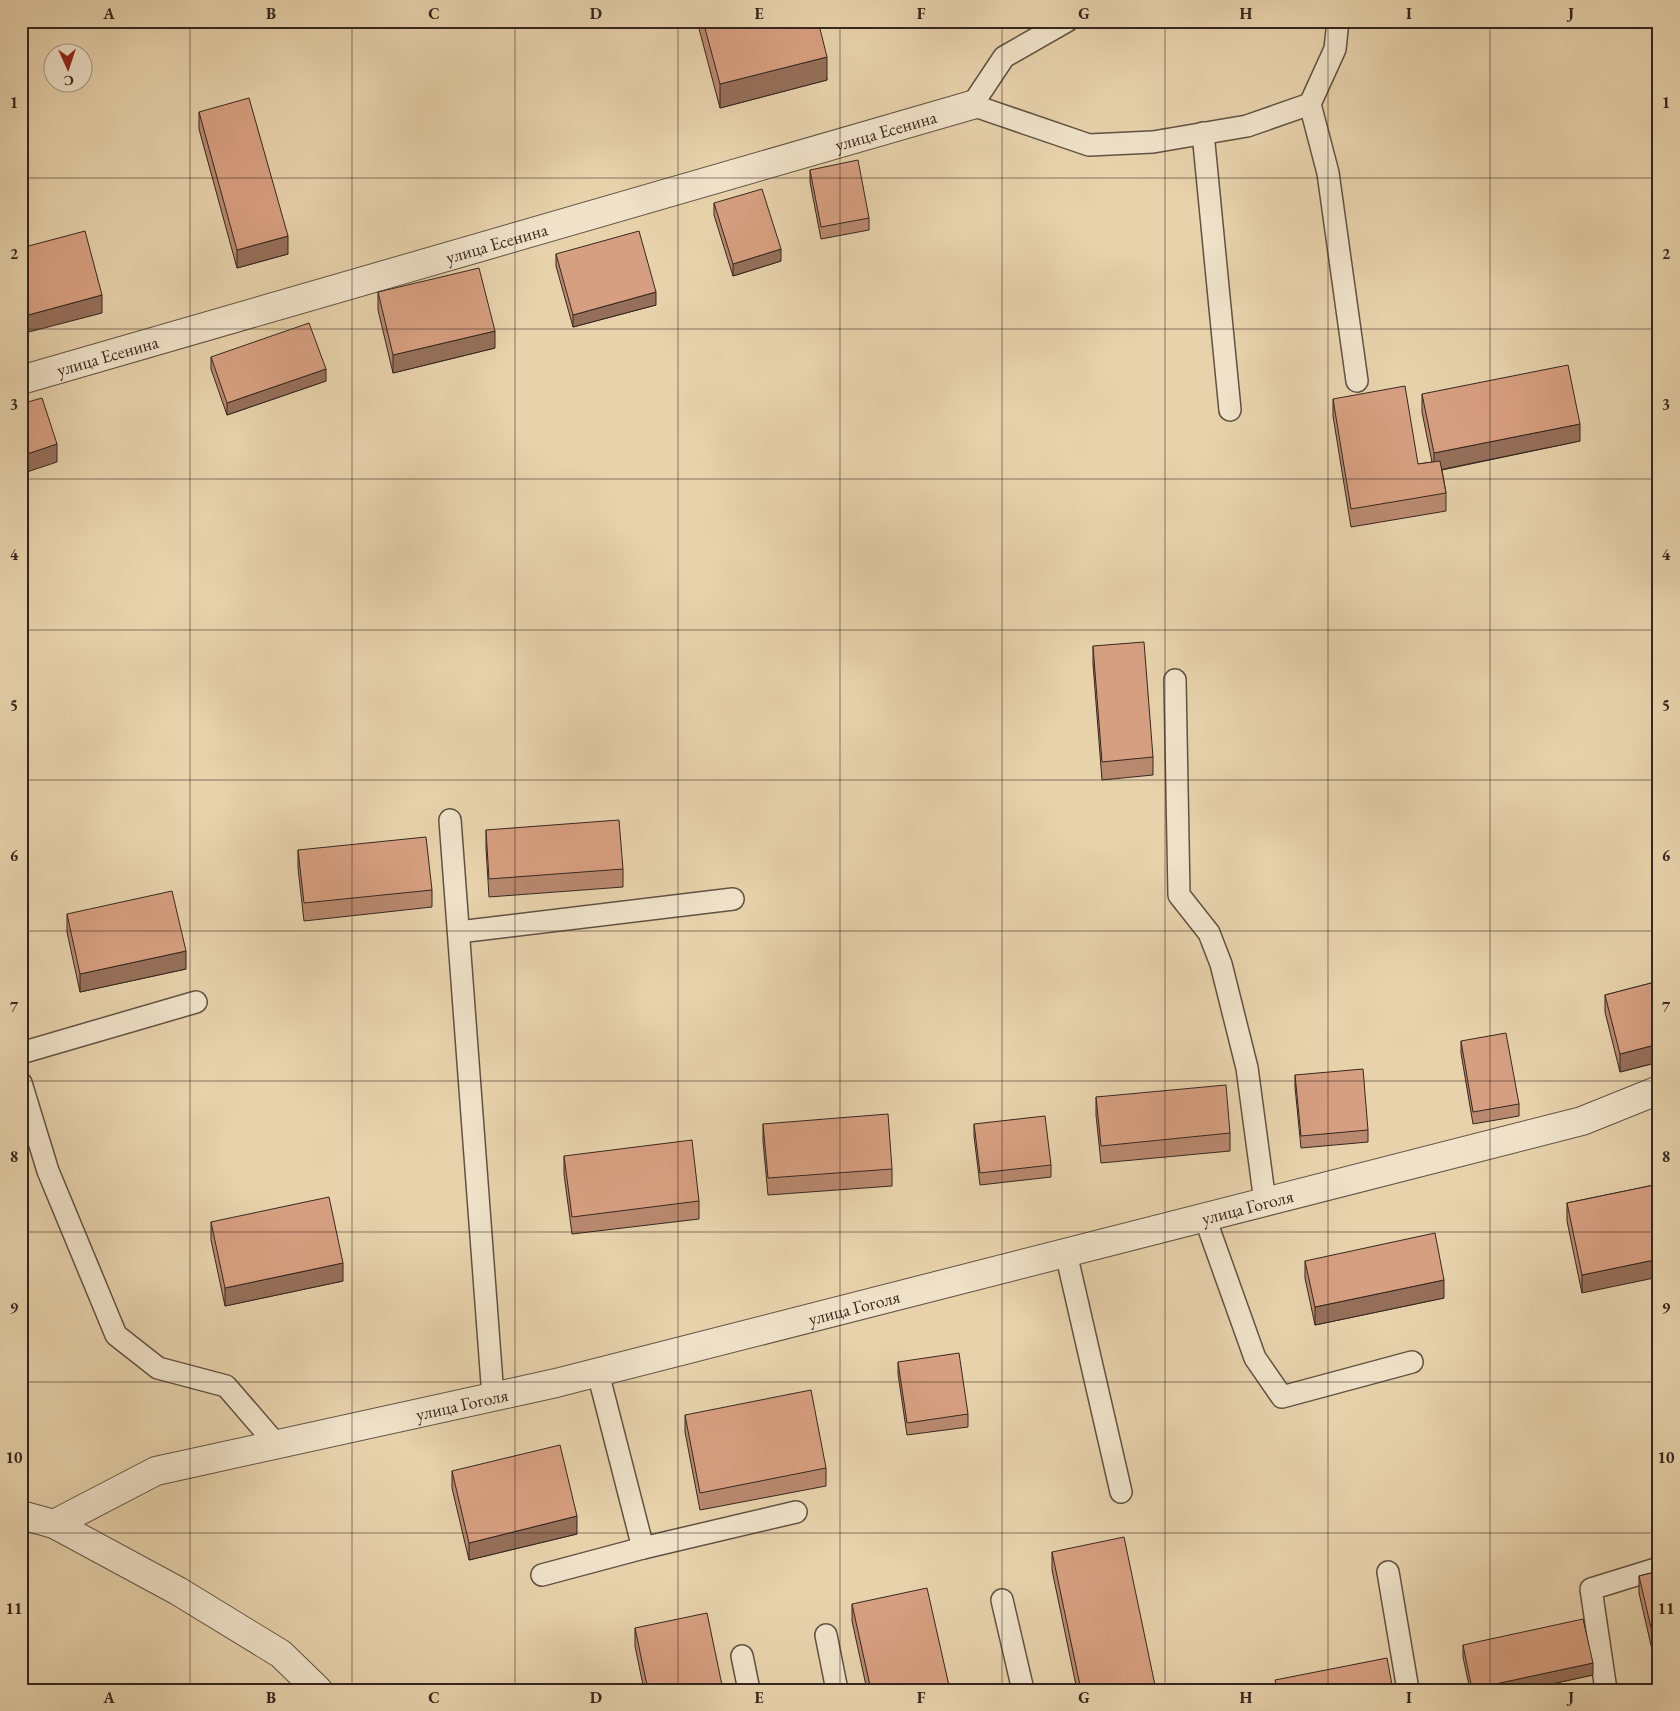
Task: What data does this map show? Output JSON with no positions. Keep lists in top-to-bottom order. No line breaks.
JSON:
{"streets":{"street":["улица Есенина","улица Гоголя"]},"north":"bottom","grid":{"columns":["A","B","C","D","E","F","G","H","I","J"],"rows":["1","2","3","4","5","6","7","8","9","10","11"]}}
